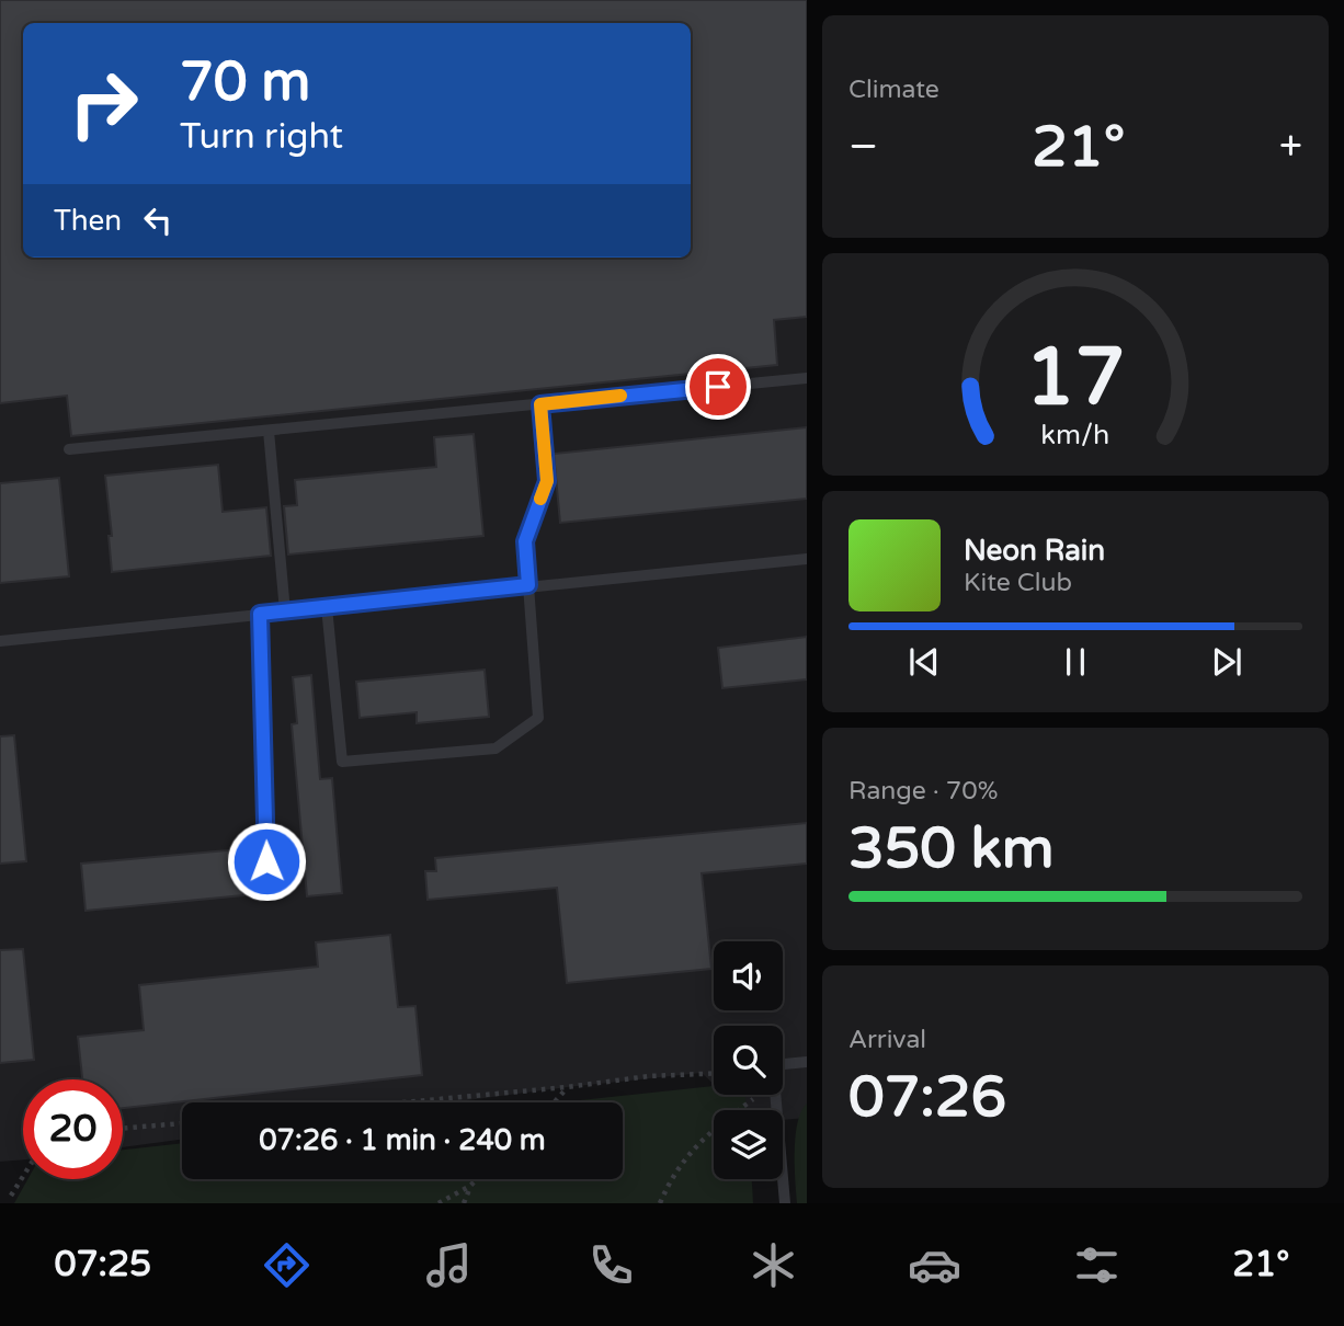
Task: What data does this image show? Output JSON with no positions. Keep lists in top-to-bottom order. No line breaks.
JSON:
{"page":{"tile":["Climate",["Range · 70%","350 km"],["Arrival","07:26"]],"turn":["70 m","Turn right"],"heat":["−","21°","+"],"then":"Then","song":["Neon Rain","Kite Club"],"limit":"20","trip":"07:26 · 1 min · 240 m","tabs":["07:25","21°"],"gauge":["17","km/h"]}}
